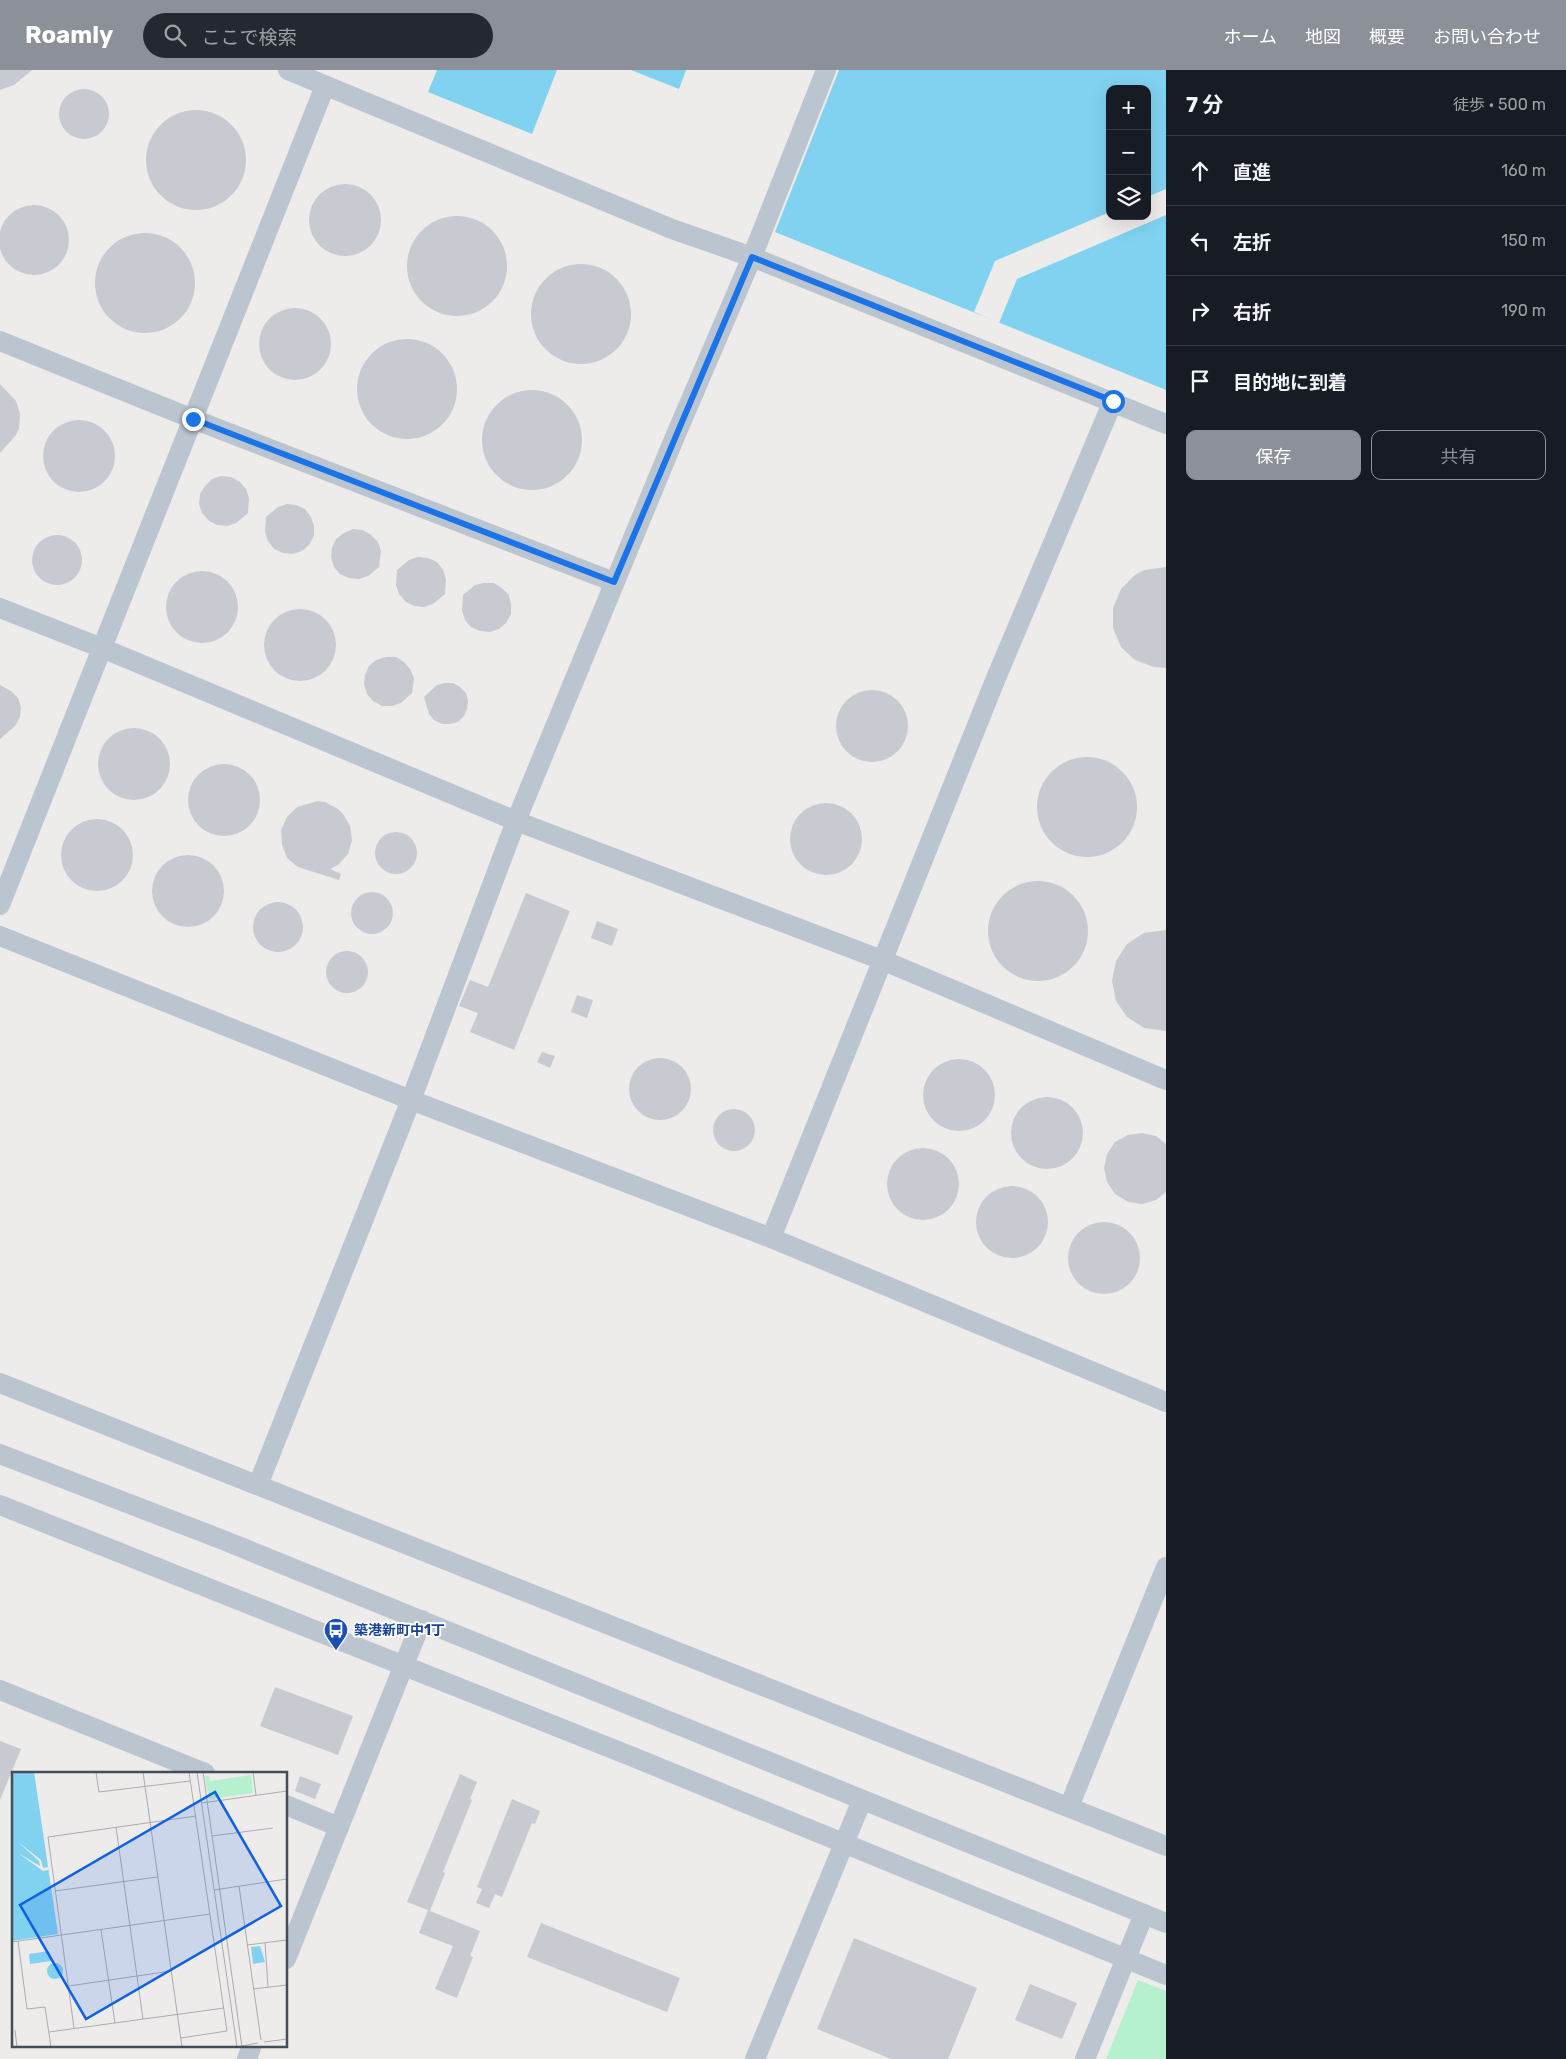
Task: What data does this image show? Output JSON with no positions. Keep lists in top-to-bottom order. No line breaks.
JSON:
{"places":{"bus stop":["築港新町中1丁"]},"page":{"header":"Roamly","search":"ここで検索","nav":["ホーム","地図","概要","お問い合わせ"],"heading":["7 分","徒歩 · 500 m"],"map_buttons":["+","−"],"list":[["直進","160 m"],["左折","150 m"],["右折","190 m"],"目的地に到着"],"buttons":["保存","共有"]}}
